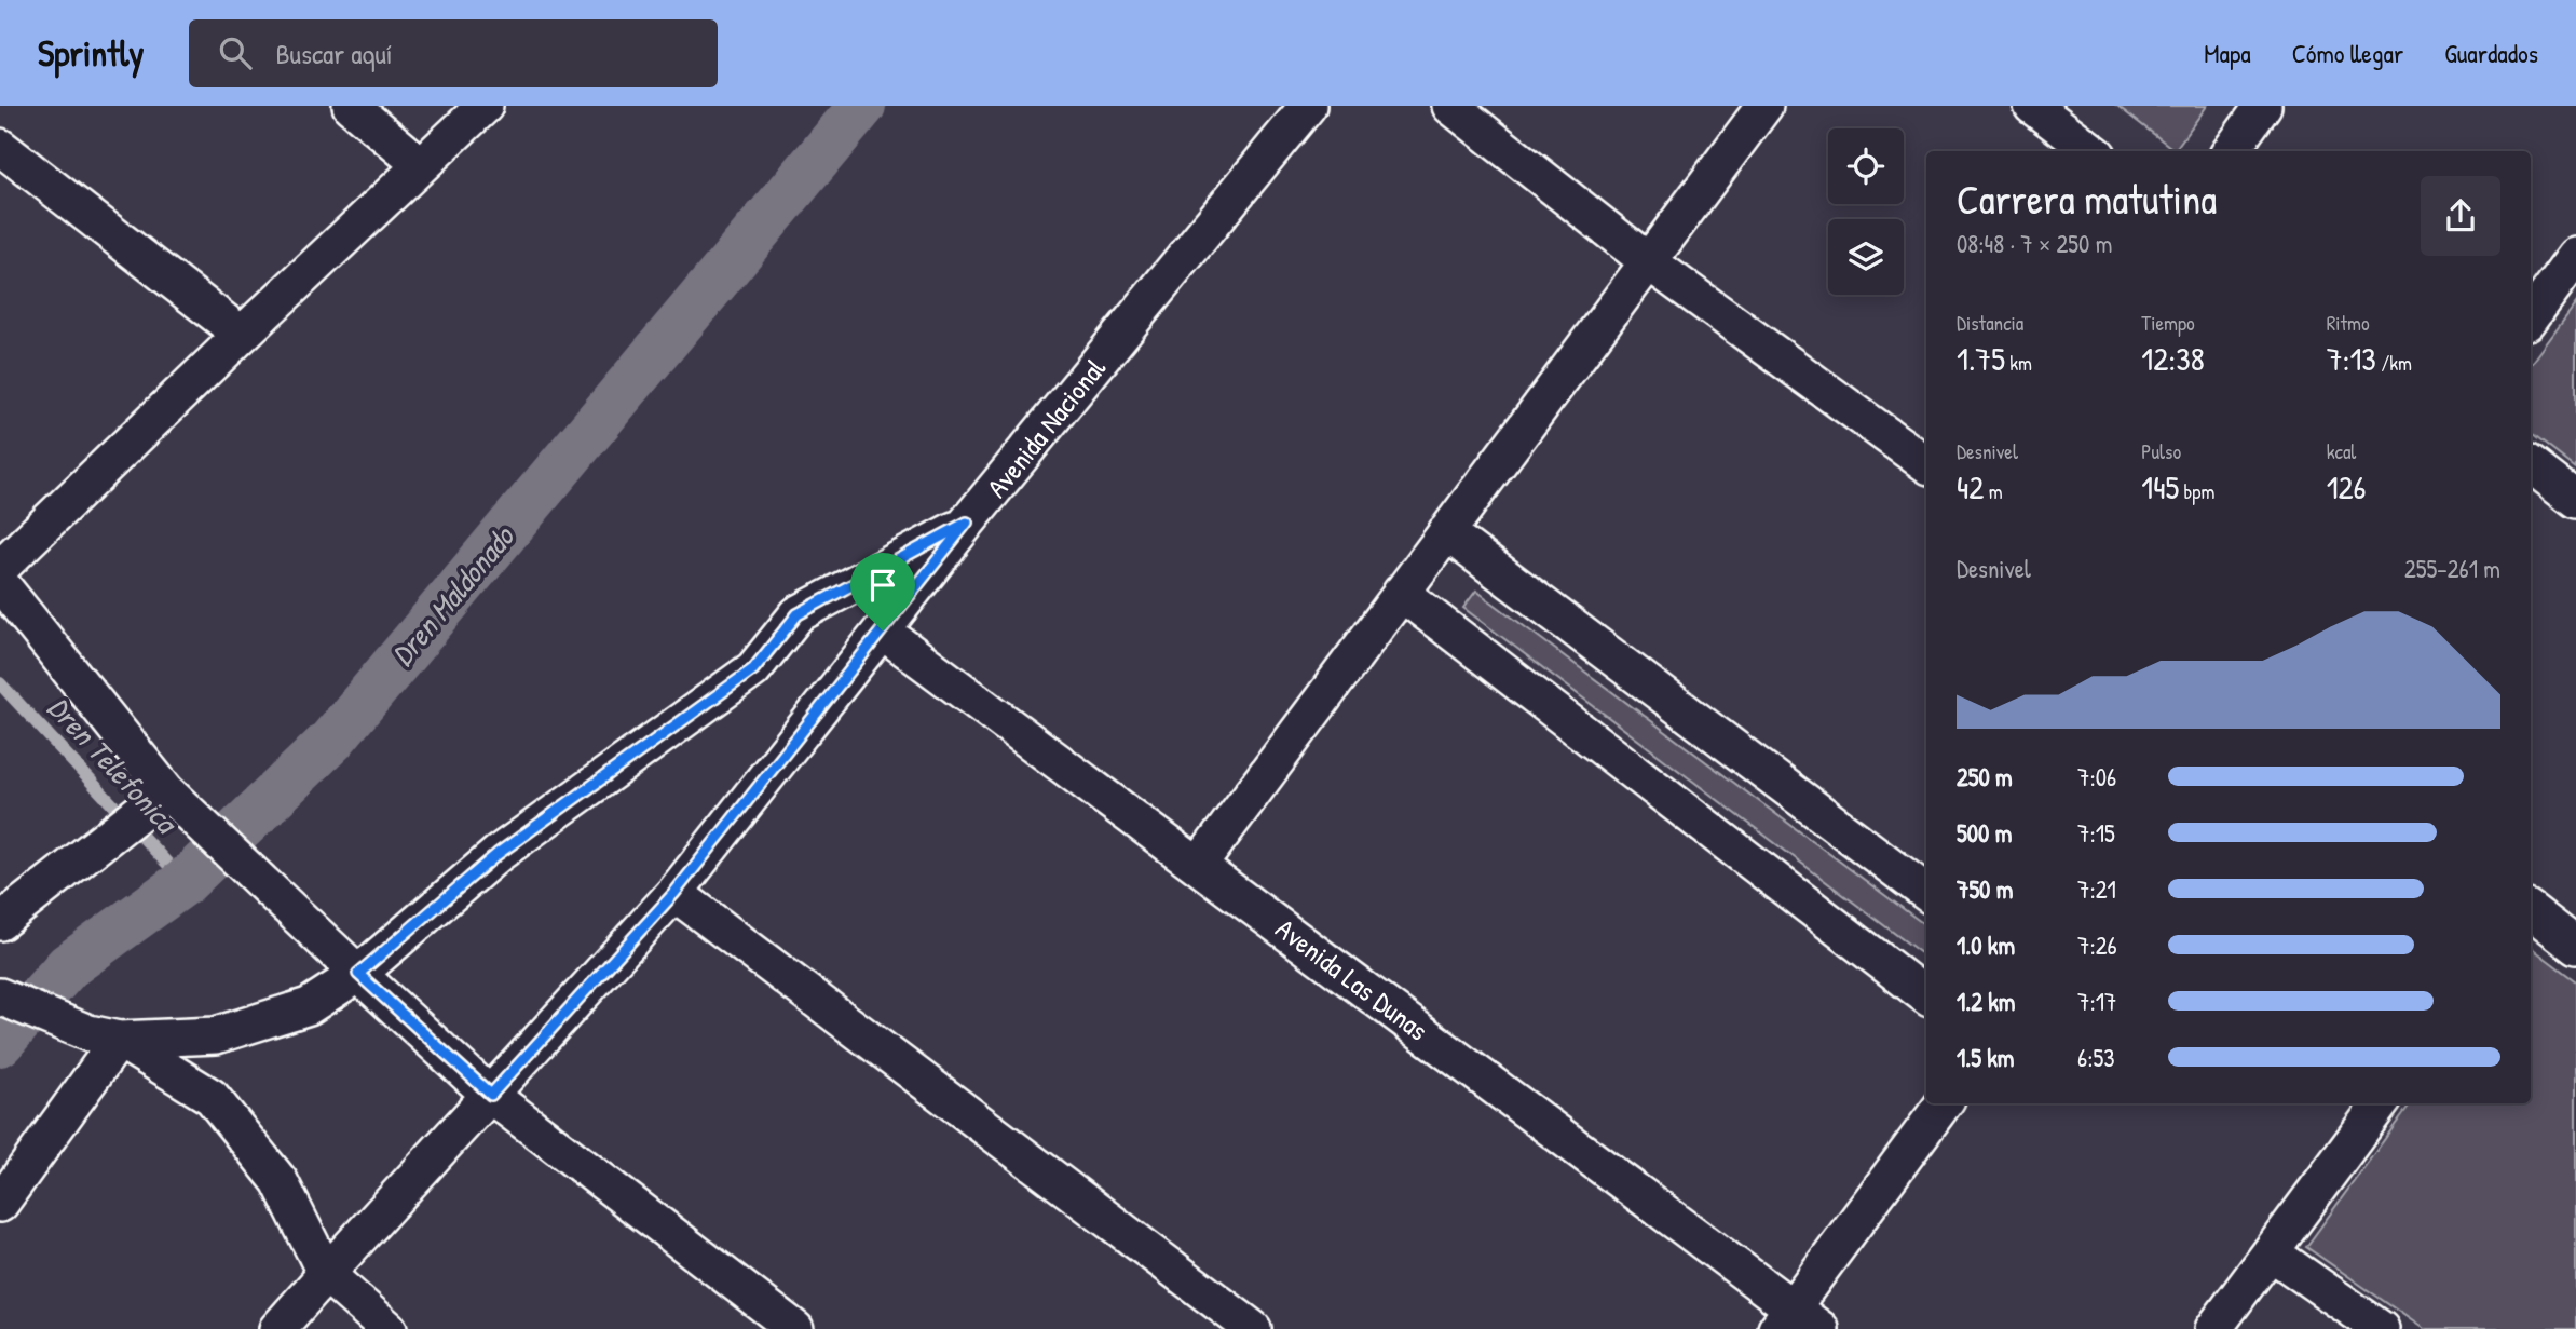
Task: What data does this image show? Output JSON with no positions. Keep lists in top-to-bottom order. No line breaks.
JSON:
{"streets":{"street":["Avenida Nacional","Avenida Las Dunas"]},"crossings":[["Avenida Nacional","Avenida Las Dunas"]],"water":["Dren Maldonado","Dren Telefonica"],"page":{"header":"Sprintly","search":"Buscar aquí","nav":["Mapa","Cómo llegar","Guardados"],"heading":["Carrera matutina","08:48 · 7 × 250 m"],"stats":[["Distancia","1.75 km"],["Tiempo","12:38"],["Ritmo","7:13 /km"],["Desnivel","42 m"],["Pulso","145 bpm"],["kcal","126"]],"chart":["Desnivel","255–261 m"],"list":[{"name":"250 m","note":"7:06"},{"name":"500 m","note":"7:15"},{"name":"750 m","note":"7:21"},{"name":"1.0 km","note":"7:26"},{"name":"1.2 km","note":"7:17"},{"name":"1.5 km","note":"6:53"}]}}
